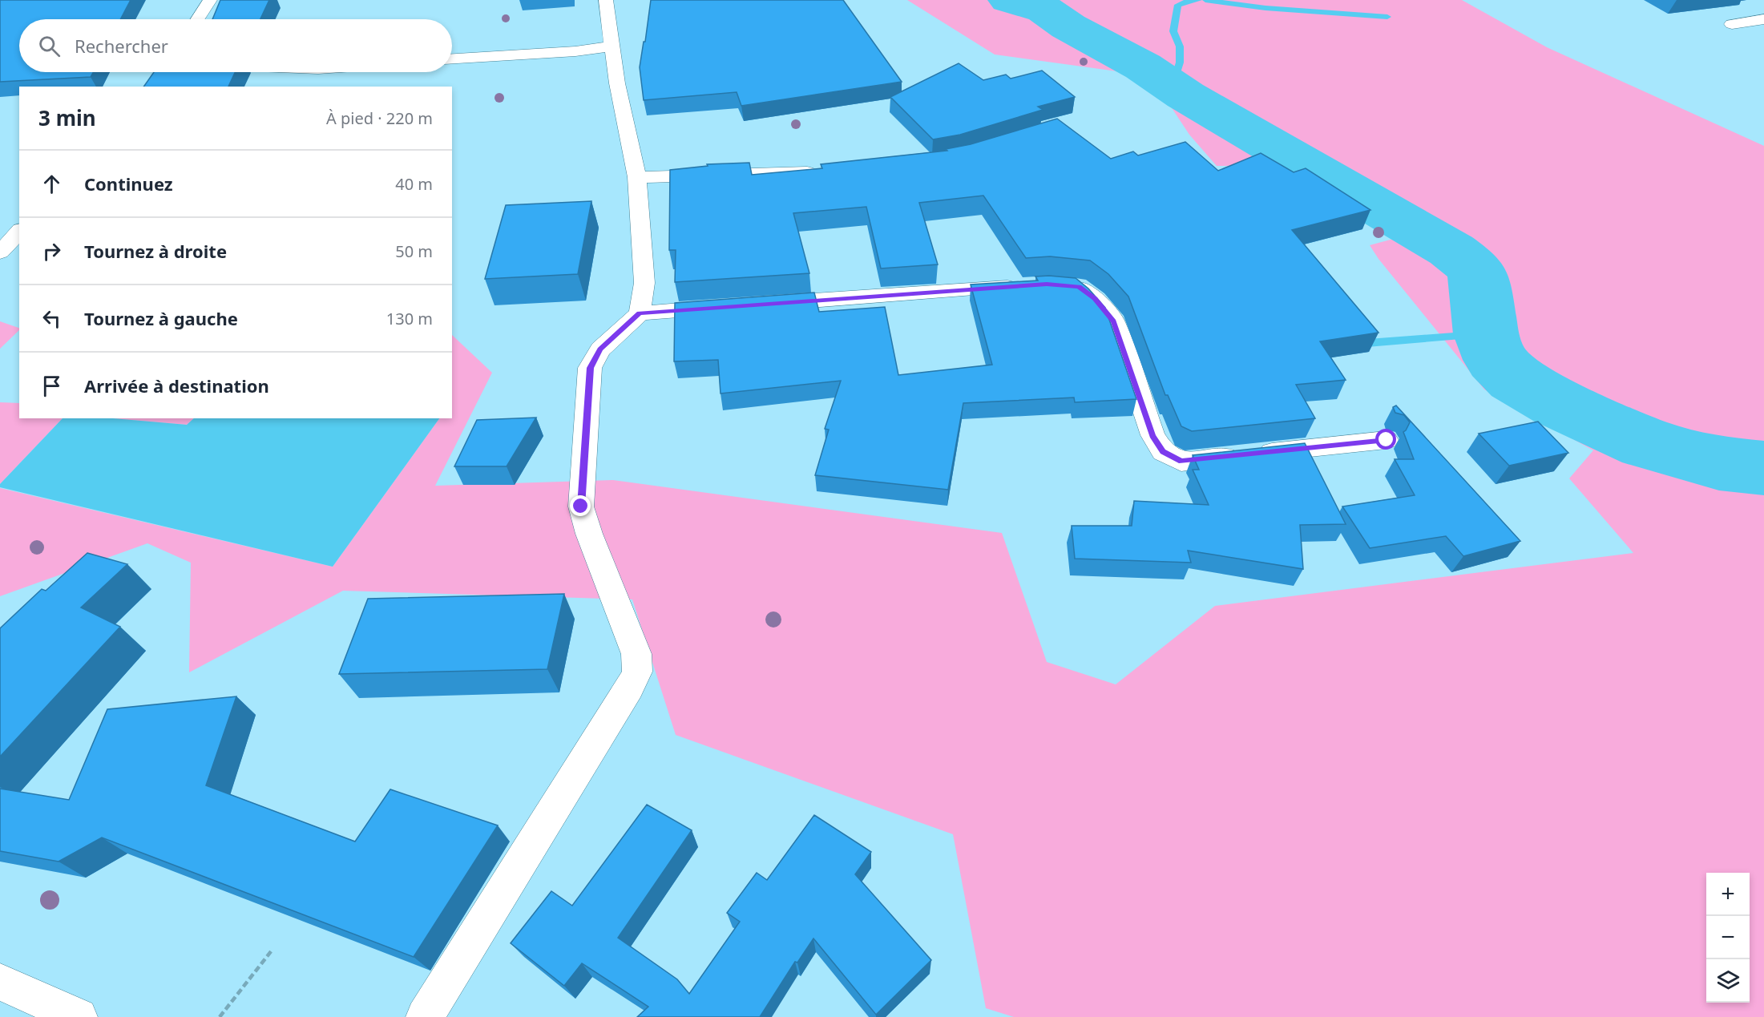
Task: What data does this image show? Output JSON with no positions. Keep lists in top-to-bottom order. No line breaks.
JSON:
{"page":{"search":"Rechercher","heading":["3 min","À pied · 220 m"],"list":[["Continuez","40 m"],["Tournez à droite","50 m"],["Tournez à gauche","130 m"],"Arrivée à destination"],"map_buttons":["+","−"]}}
